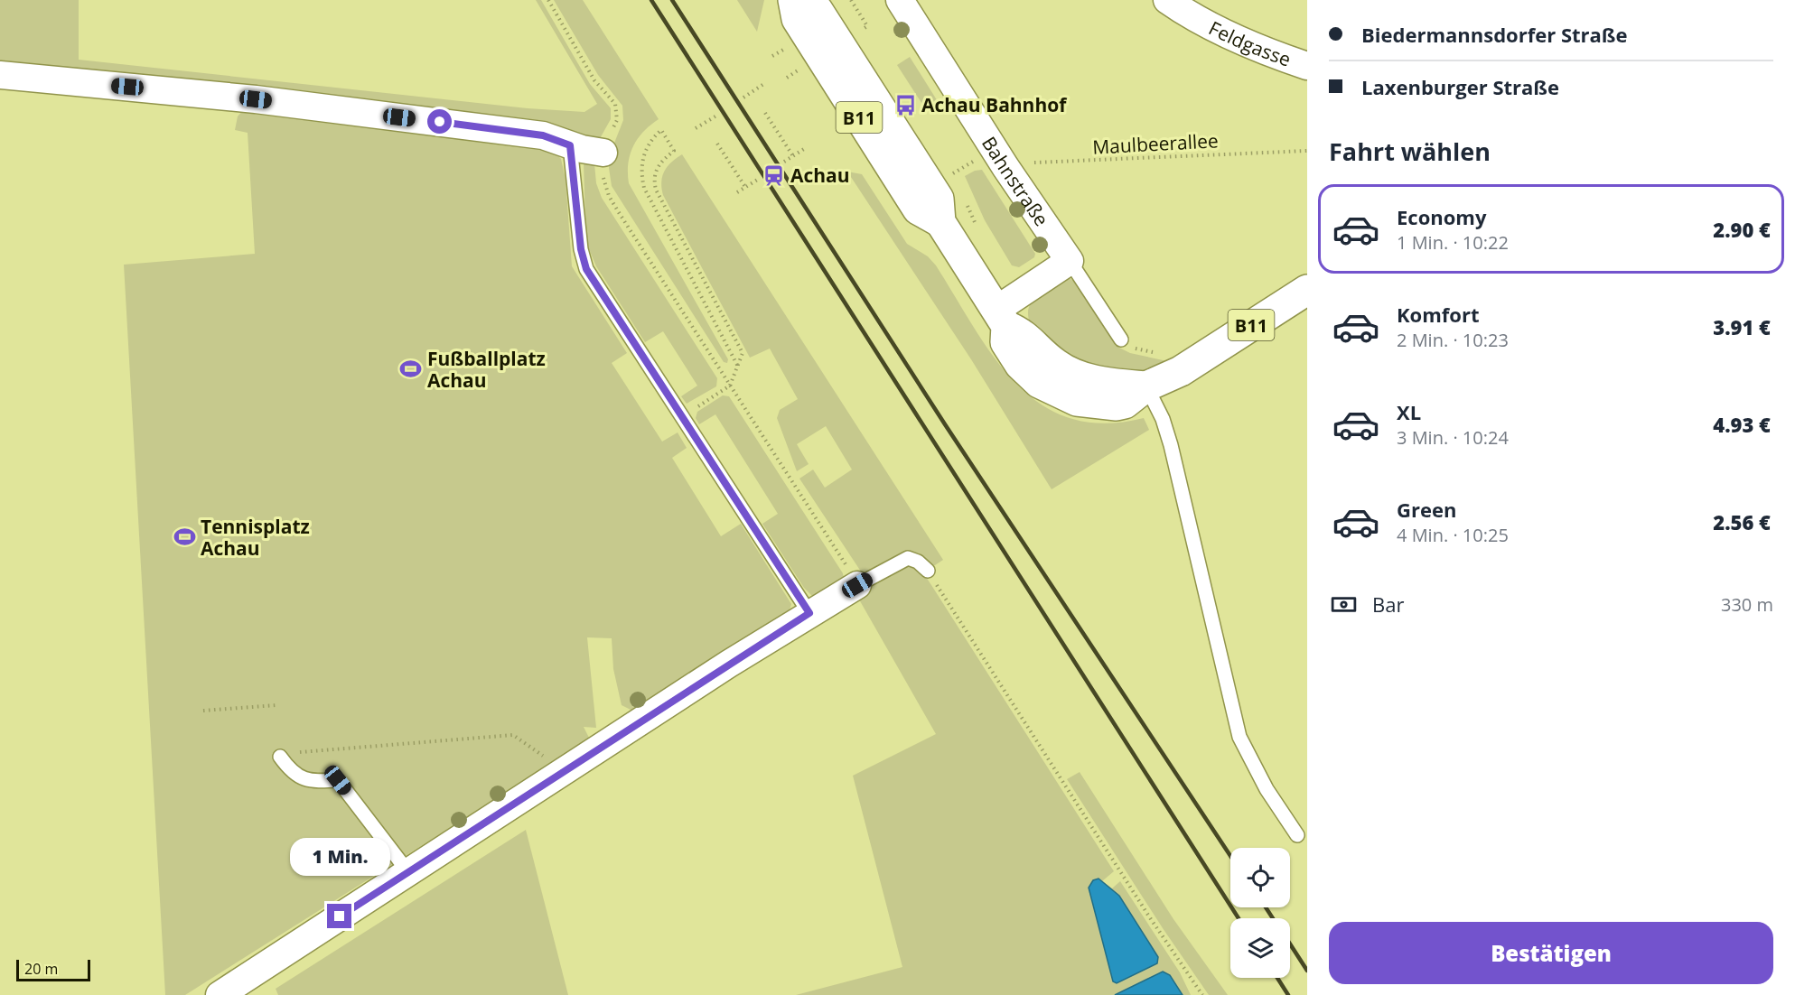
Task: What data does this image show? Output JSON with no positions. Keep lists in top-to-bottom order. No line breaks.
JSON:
{"streets":{"main road":["B11"],"street":["Feldgasse","Bahnstraße"],"path":["Maulbeerallee"]},"crossings":[["Maulbeerallee","Bahnstraße"]],"places":{"bus stop":["Achau Bahnhof"],"station":["Achau"],"sports":["Fußballplatz Achau","Tennisplatz Achau"]},"scale_bar":"20 m","page":{"banner":["Biedermannsdorfer Straße","Laxenburger Straße"],"heading":"Fahrt wählen","list":[{"name":"Economy","note":"1 Min. · 10:22","value":"2.90 €"},{"name":"Komfort","note":"2 Min. · 10:23","value":"3.91 €"},{"name":"XL","note":"3 Min. · 10:24","value":"4.93 €"},{"name":"Green","note":"4 Min. · 10:25","value":"2.56 €"}],"pay":["Bar","330 m"],"bubble":"1 Min.","buttons":"Bestätigen","scale":"20 m"}}
